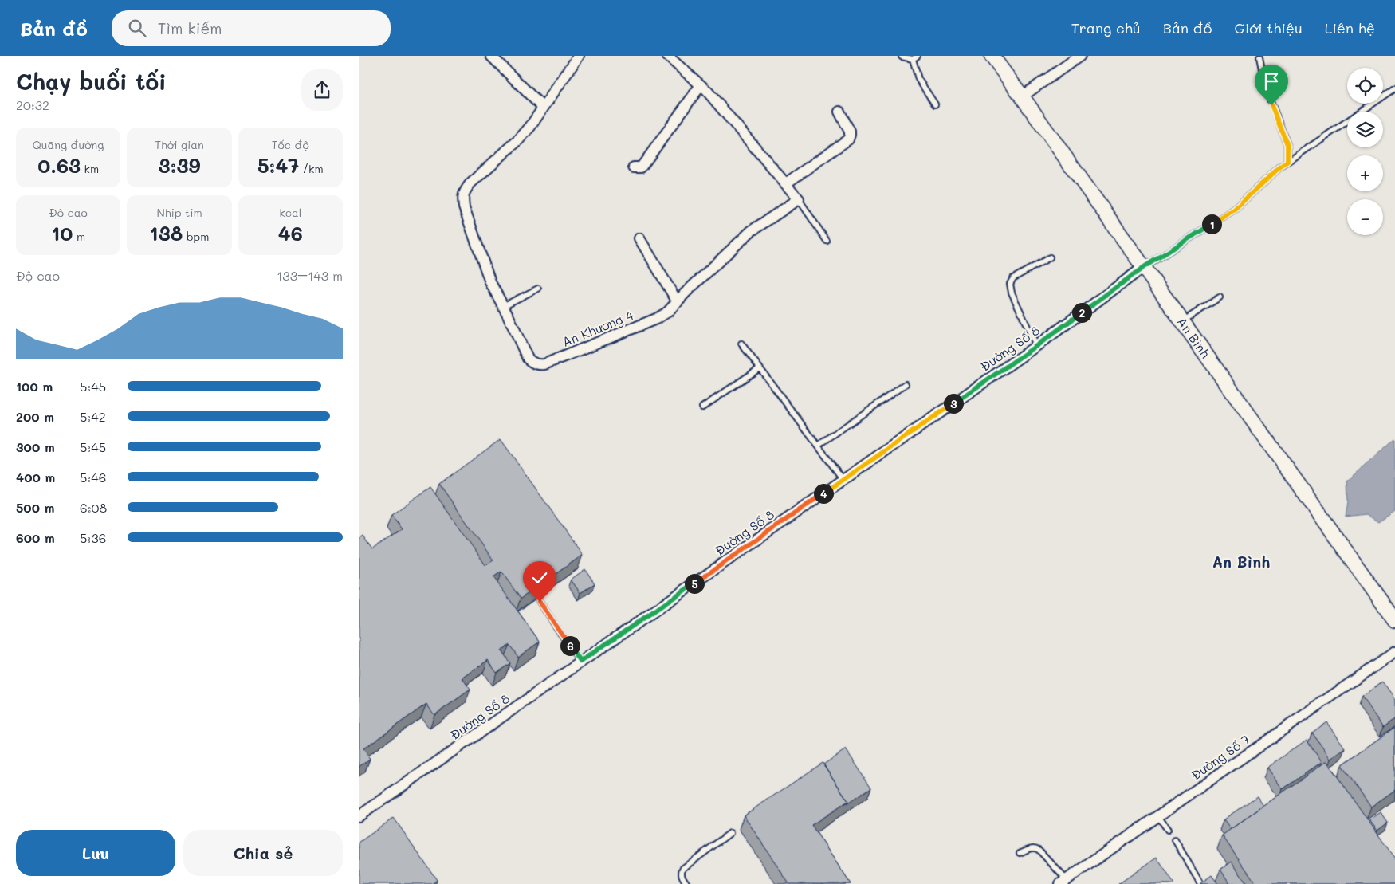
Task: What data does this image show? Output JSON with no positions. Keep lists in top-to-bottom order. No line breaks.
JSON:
{"streets":{"main road":["An Bình"],"street":["An Khương 4","Đường Số 8","Đường Số 7"]},"crossings":[["An Bình","Đường Số 8"]],"districts":["An Bình"],"page":{"header":"Bản đồ","search":"Tìm kiếm","nav":["Trang chủ","Bản đồ","Giới thiệu","Liên hệ"],"heading":["Chạy buổi tối","20:32"],"map_buttons":["+","−"],"stats":[["Quãng đường","0.63 km"],["Thời gian","3:39"],["Tốc độ","5:47 /km"],["Độ cao","10 m"],["Nhịp tim","138 bpm"],["kcal","46"]],"pins":["1","2","3","4","5","6"],"chart":["Độ cao","133–143 m"],"list":[{"name":"100 m","note":"5:45"},{"name":"200 m","note":"5:42"},{"name":"300 m","note":"5:45"},{"name":"400 m","note":"5:46"},{"name":"500 m","note":"6:08"},{"name":"600 m","note":"5:36"}],"buttons":["Lưu","Chia sẻ"]}}
